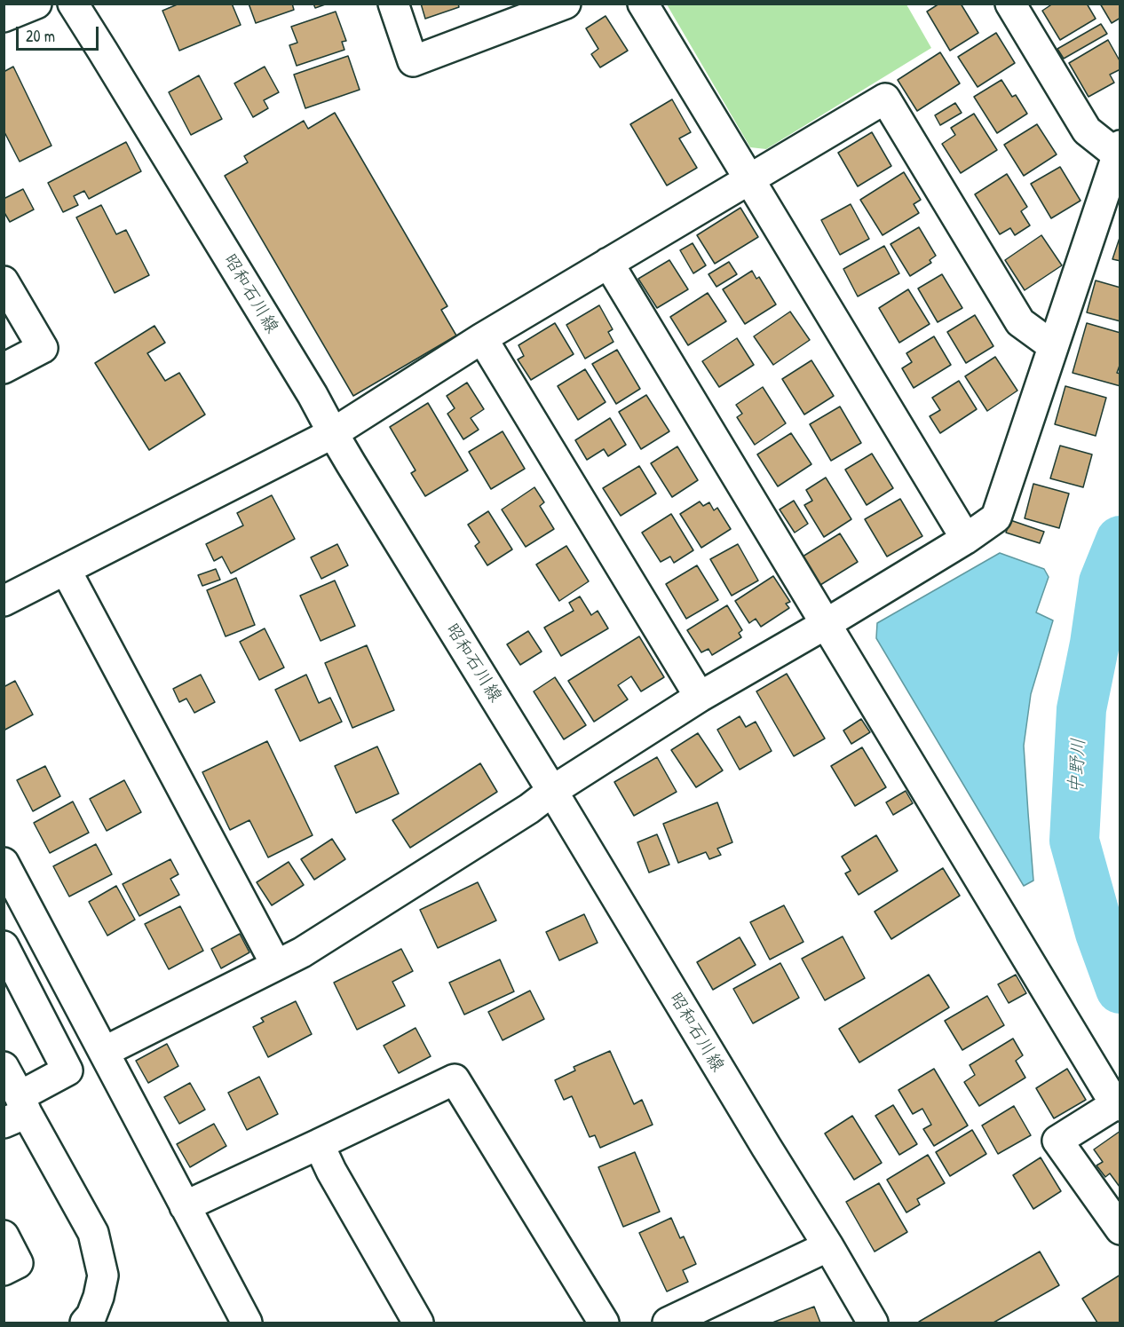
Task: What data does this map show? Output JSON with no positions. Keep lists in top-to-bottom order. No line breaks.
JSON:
{"streets":{"street":["昭和石川線"]},"water":["中野川"],"scale_bar":"20 m"}
